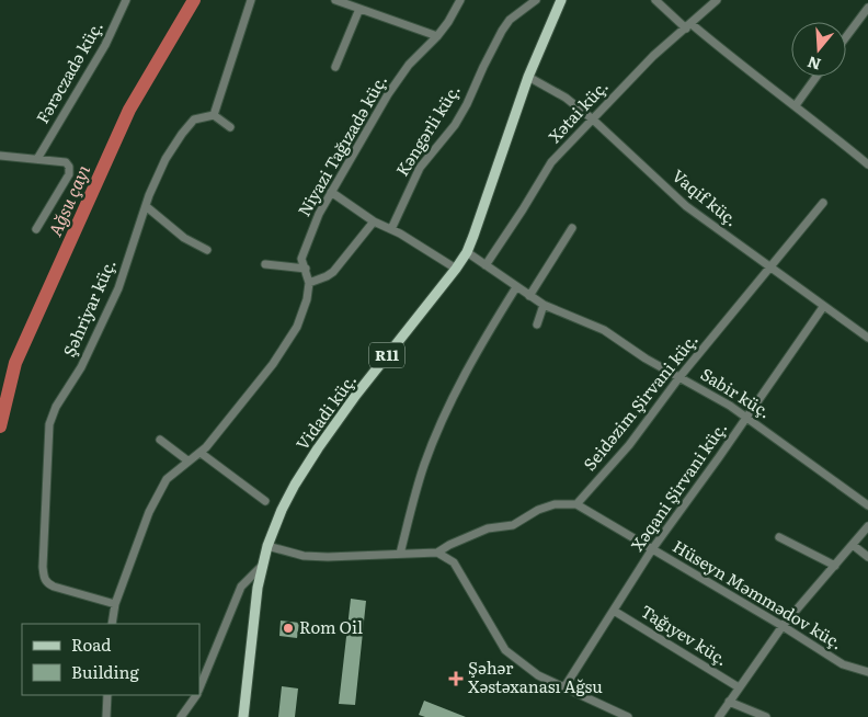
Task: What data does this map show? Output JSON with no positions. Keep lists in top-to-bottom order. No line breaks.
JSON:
{"streets":{"main road":["R11","Vidadi küç."],"street":["Fərəczadə küç.","Xətai küç.","Kəngərli küç.","Niyazi Tağızadə küç.","Vaqif küç.","Şəhriyar küç.","Sabir küç.","Seidəzim Şirvani küç.","Xəqani Şirvani küç.","Hüseyn Məmmədov küç.","Tağıyev küç."]},"crossings":[["Xətai küç.","Vaqif küç."],["Xətai küç.","Sabir küç."],["Niyazi Tağızadə küç.","Şəhriyar küç."],["Vaqif küç.","Seidəzim Şirvani küç."],["Vaqif küç.","Vidadi küç."],["Vaqif küç.","Xəqani Şirvani küç."],["Sabir küç.","Seidəzim Şirvani küç."],["Sabir küç.","Vidadi küç."],["Sabir küç.","Xəqani Şirvani küç."],["Seidəzim Şirvani küç.","Hüseyn Məmmədov küç."],["Xəqani Şirvani küç.","Hüseyn Məmmədov küç."],["Xəqani Şirvani küç.","Tağıyev küç."]],"water":["Ağsu çayı"],"places":{"other":["Rom Oil"],"health":["Şəhər Xəstəxanası Ağsu"]},"legend":["Road","Building"],"north":"bottom"}
